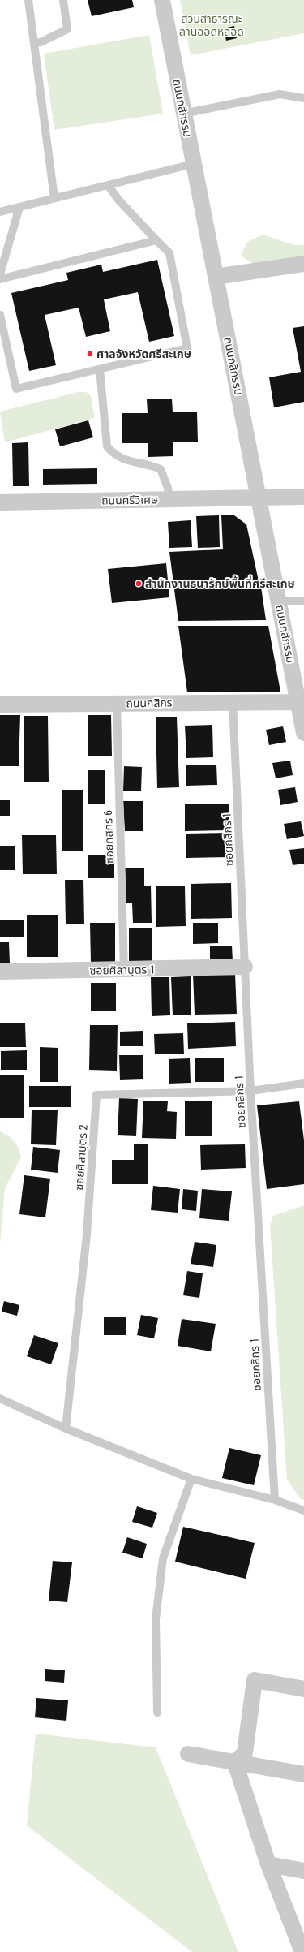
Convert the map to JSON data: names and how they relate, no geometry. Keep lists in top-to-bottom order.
{
  "streets": {
    "street": [
      "ถนนกสิกรรม",
      "ถนนศรีวิเศษ",
      "ถนนกสิกร",
      "ซอยศิลาบุตร 1"
    ],
    "lane": ["ซอยกสิกร 6", "ซอยกสิกร 1", "ซอยศิลาบุตร 2"]
  },
  "crossings": [
    ["ถนนกสิกรรม", "ถนนศรีวิเศษ"],
    ["ถนนกสิกรรม", "ถนนกสิกร"],
    ["ถนนกสิกร", "ซอยกสิกร 6"],
    ["ถนนกสิกร", "ซอยกสิกร 1"],
    ["ซอยกสิกร 6", "ซอยศิลาบุตร 1"],
    ["ซอยกสิกร 1", "ซอยศิลาบุตร 1"],
    ["ซอยกสิกร 1", "ซอยศิลาบุตร 2"]
  ],
  "parks": ["สวนสาธารณะ ลานออดหลอด"],
  "places": ["ศาลจังหวัดศรีสะเกษ", "สำนักงานธนารักษ์พื้นที่ศรีสะเกษ"]
}
